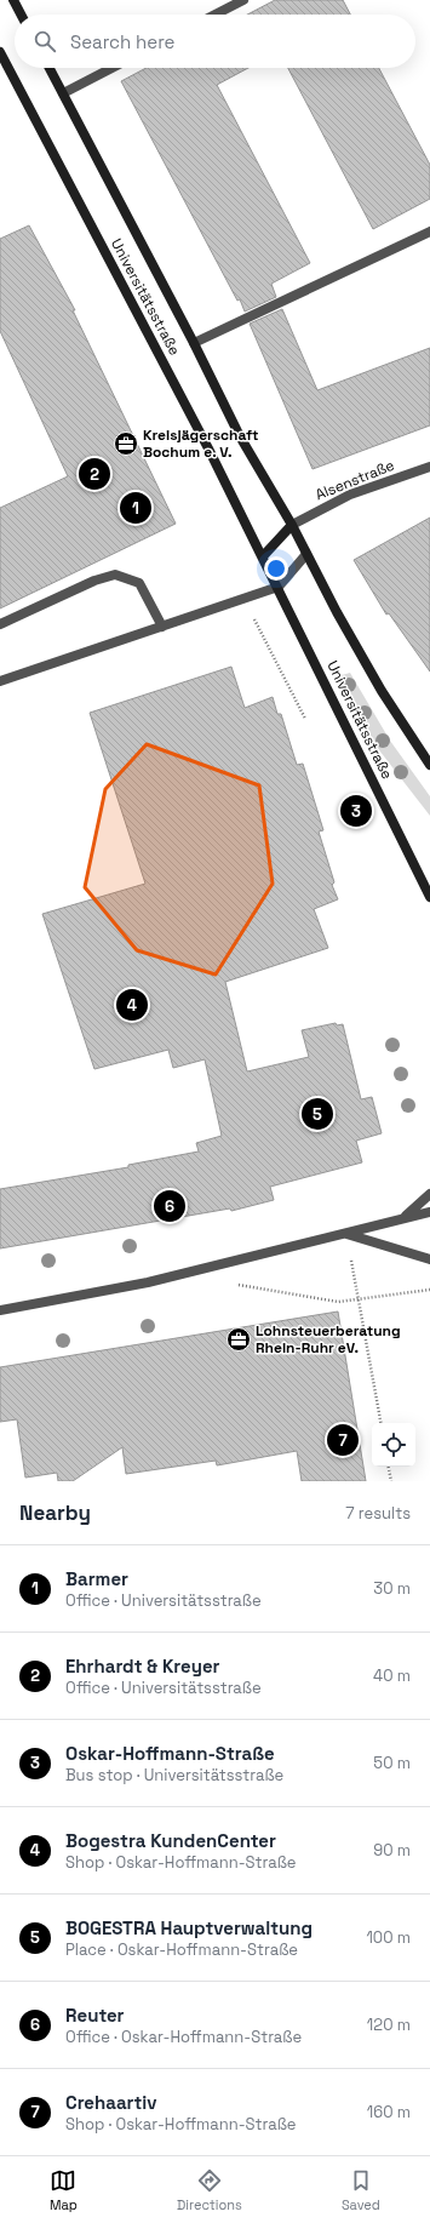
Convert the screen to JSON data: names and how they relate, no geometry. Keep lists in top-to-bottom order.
{
  "streets": {
    "main road": ["Universitätsstraße"],
    "street": ["Alsenstraße"]
  },
  "crossings": [
    ["Universitätsstraße", "Alsenstraße"]
  ],
  "places": {
    "office": ["Kreisjägerschaft Bochum e. V.", "Lohnsteuerberatung Rhein-Ruhr eV."]
  },
  "page": {
    "search": "Search here",
    "pins": [
      "2",
      "1",
      "3",
      "4",
      "5",
      "6",
      "7"
    ],
    "heading": ["Nearby", "7 results"],
    "list": [
      {
        "mark": "1",
        "name": "Barmer",
        "note": "Office · Universitätsstraße",
        "value": "30 m"
      },
      {
        "mark": "2",
        "name": "Ehrhardt & Kreyer",
        "note": "Office · Universitätsstraße",
        "value": "40 m"
      },
      {
        "mark": "3",
        "name": "Oskar-Hoffmann-Straße",
        "note": "Bus stop · Universitätsstraße",
        "value": "50 m"
      },
      {
        "mark": "4",
        "name": "Bogestra KundenCenter",
        "note": "Shop · Oskar-Hoffmann-Straße",
        "value": "90 m"
      },
      {
        "mark": "5",
        "name": "BOGESTRA Hauptverwaltung",
        "note": "Place · Oskar-Hoffmann-Straße",
        "value": "100 m"
      },
      {
        "mark": "6",
        "name": "Reuter",
        "note": "Office · Oskar-Hoffmann-Straße",
        "value": "120 m"
      },
      {
        "mark": "7",
        "name": "Crehaartiv",
        "note": "Shop · Oskar-Hoffmann-Straße",
        "value": "160 m"
      }
    ],
    "nav": ["Map", "Directions", "Saved"]
  }
}
